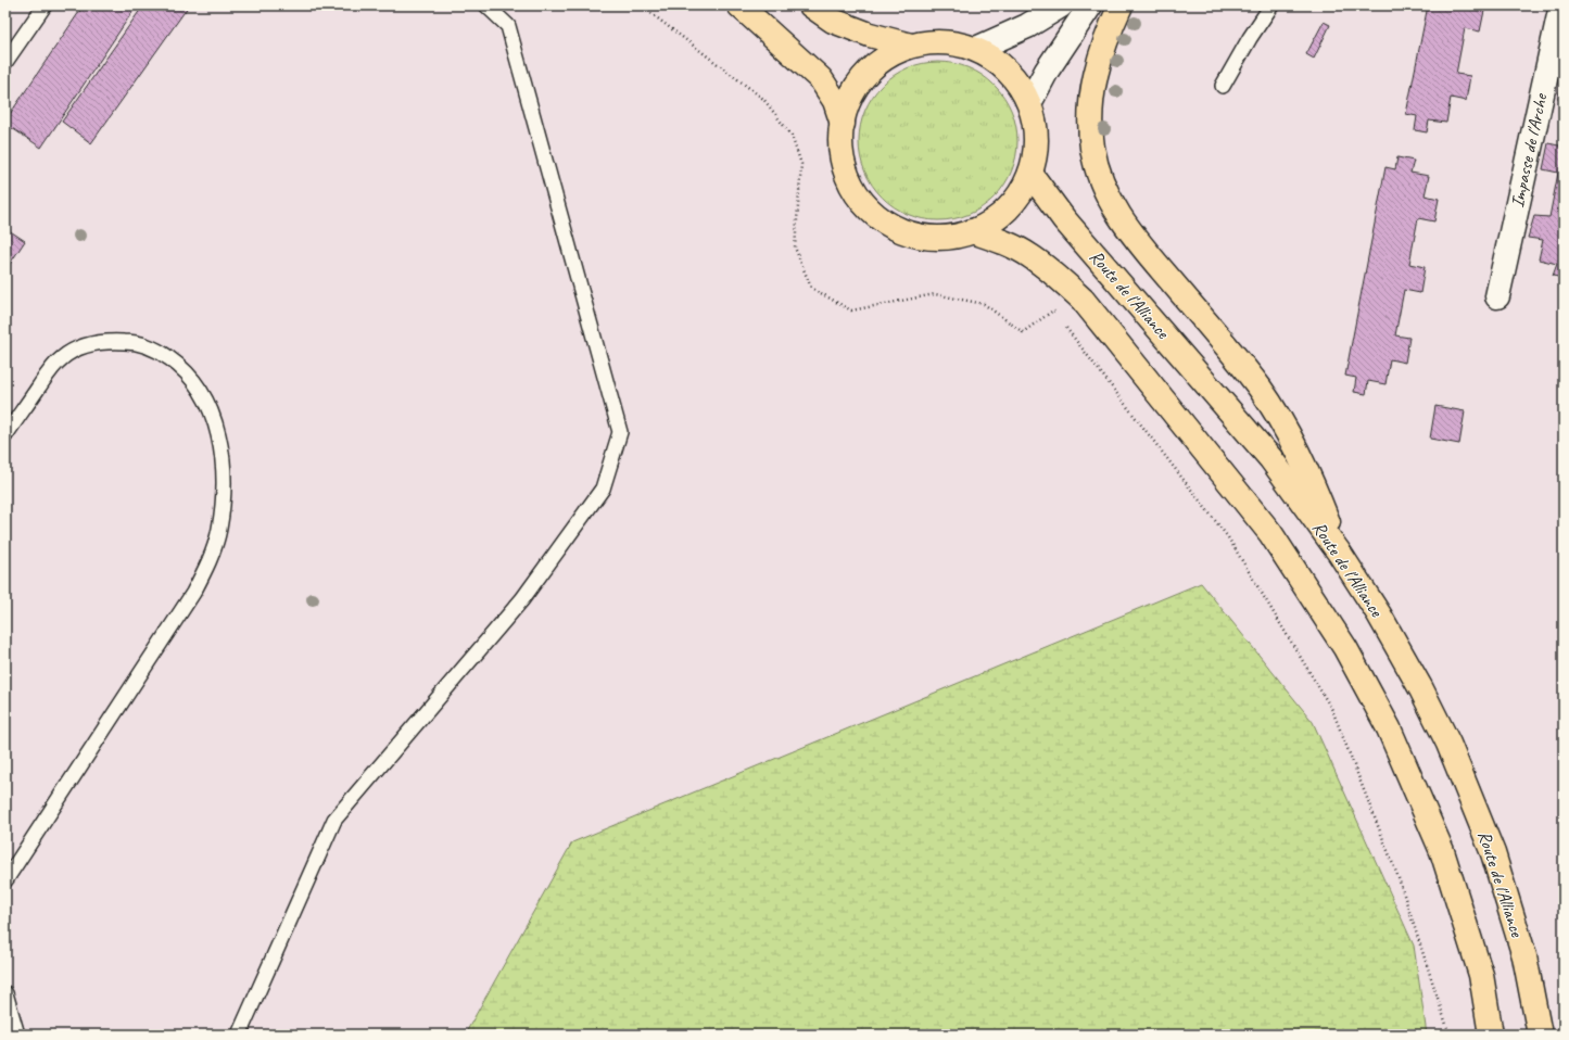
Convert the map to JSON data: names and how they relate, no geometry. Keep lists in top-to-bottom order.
{
  "streets": {
    "highway": ["Route de l'Alliance"],
    "street": ["Impasse de l'Arche"]
  }
}
